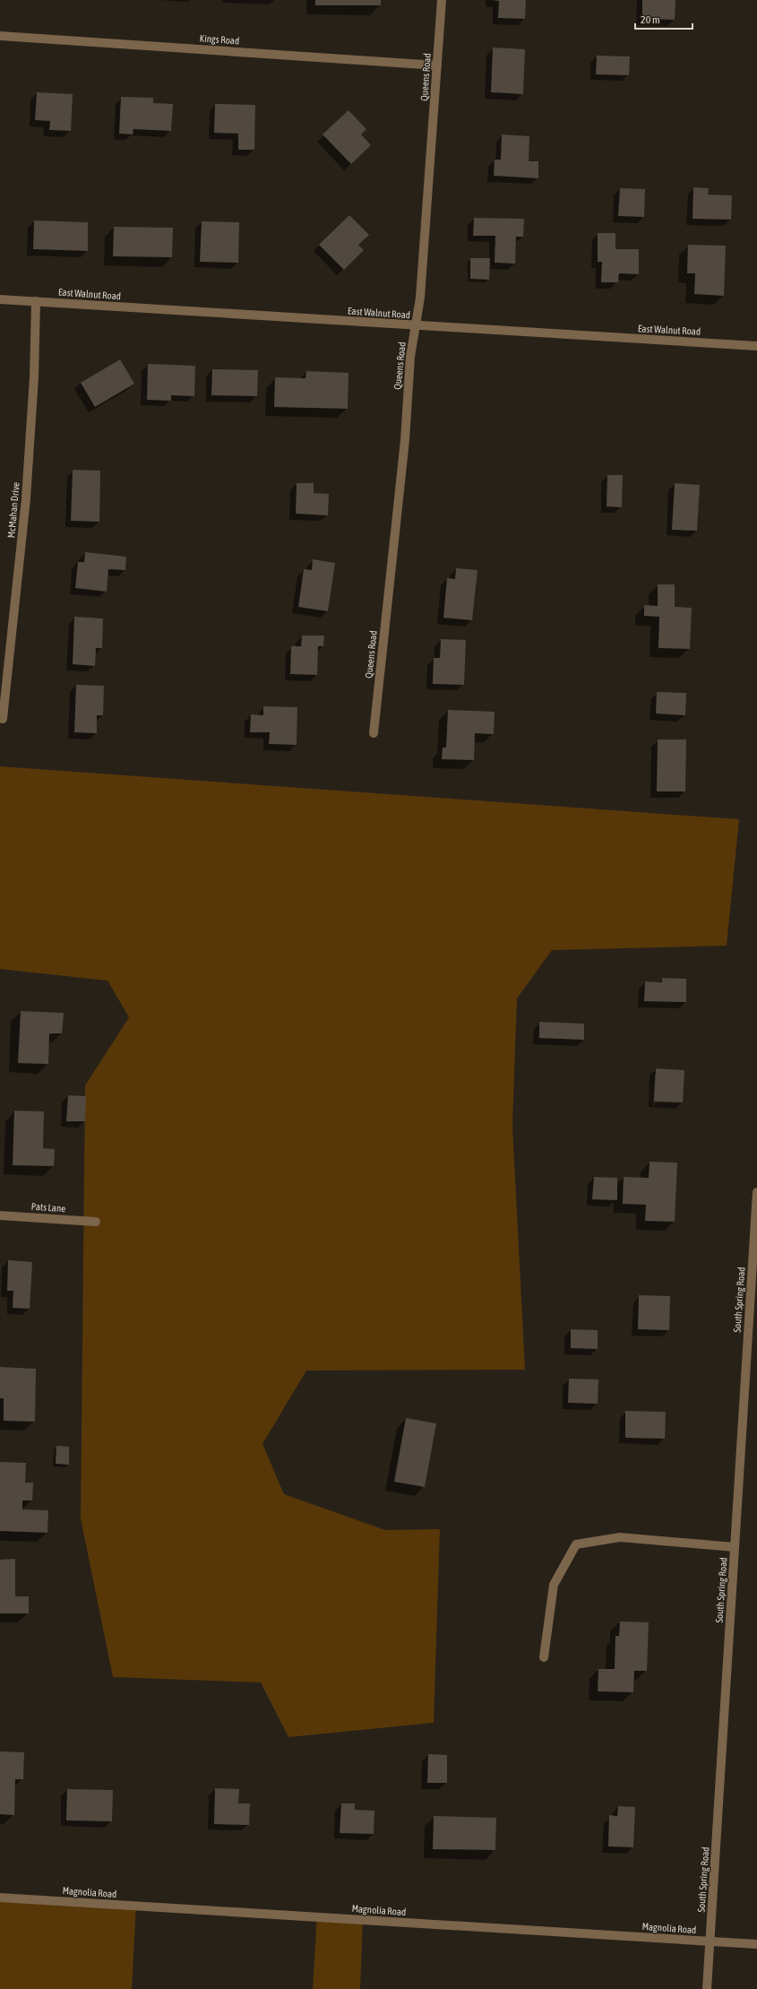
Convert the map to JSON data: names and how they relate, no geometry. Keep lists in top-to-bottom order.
{
  "streets": {
    "street": [
      "Kings Road",
      "Queens Road",
      "East Walnut Road",
      "McMahan Drive",
      "Pats Lane",
      "South Spring Road",
      "Magnolia Road"
    ]
  },
  "crossings": [
    ["Kings Road", "Queens Road"],
    ["Queens Road", "East Walnut Road"],
    ["East Walnut Road", "McMahan Drive"],
    ["South Spring Road", "Magnolia Road"]
  ],
  "scale_bar": "20 m"
}
